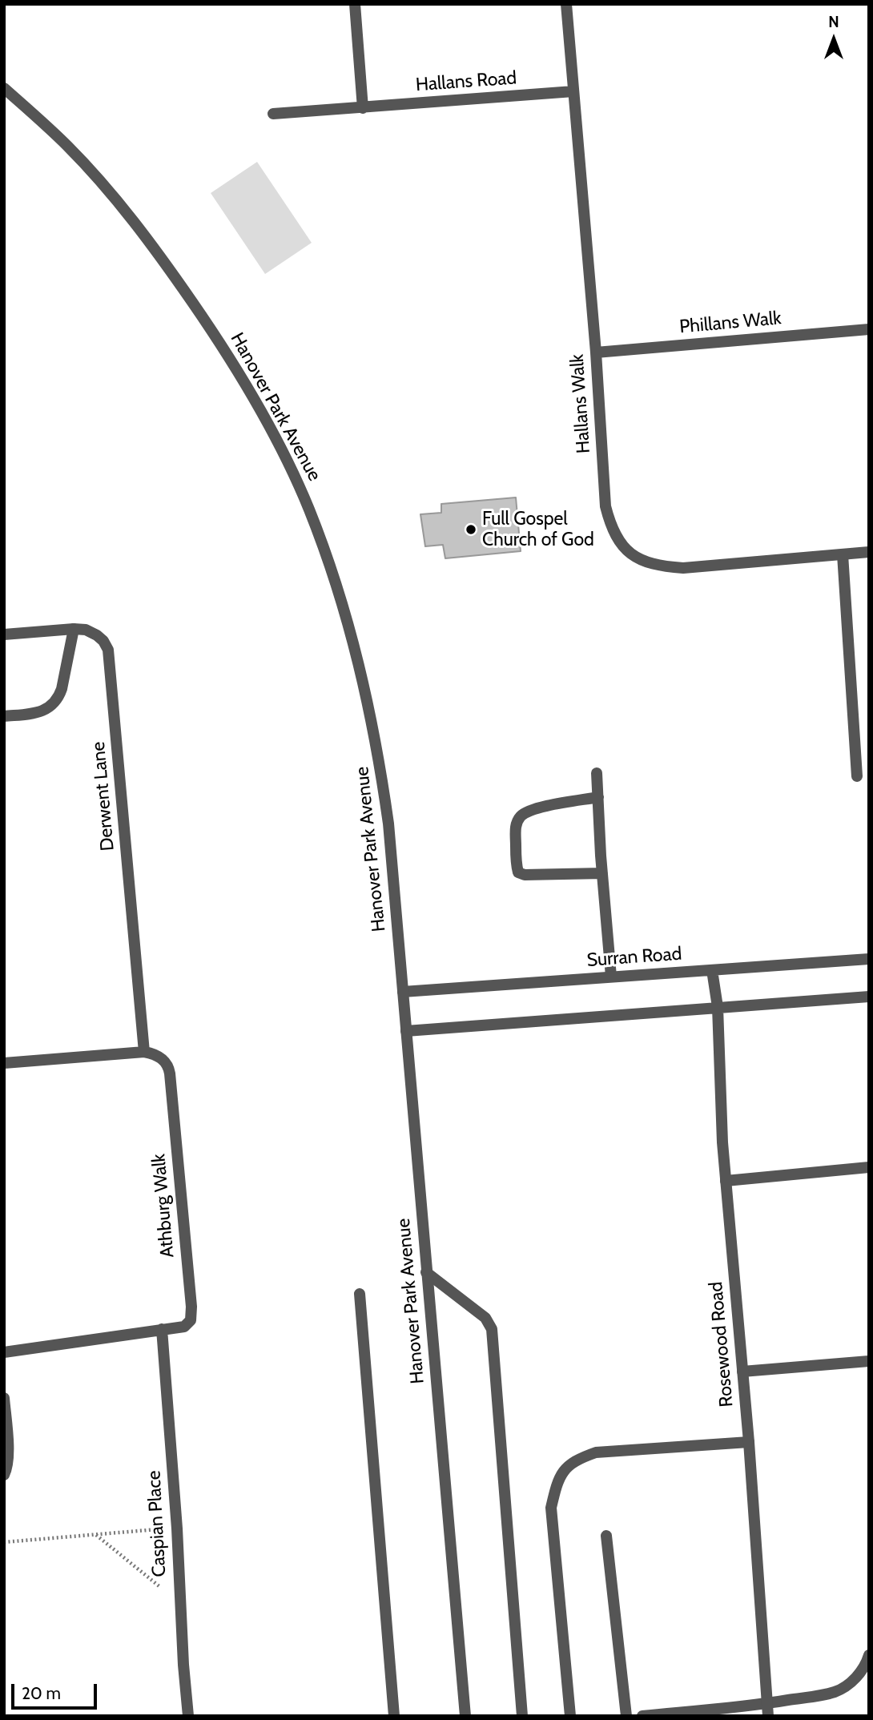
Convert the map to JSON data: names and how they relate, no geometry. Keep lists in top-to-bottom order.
{
  "streets": {
    "street": [
      "Hallans Road",
      "Phillans Walk",
      "Hallans Walk",
      "Hanover Park Avenue",
      "Derwent Lane",
      "Surran Road",
      "Athburg Walk",
      "Rosewood Road",
      "Caspian Place"
    ]
  },
  "crossings": [
    ["Hallans Road", "Hallans Walk"],
    ["Phillans Walk", "Hallans Walk"],
    ["Hanover Park Avenue", "Surran Road"],
    ["Derwent Lane", "Athburg Walk"],
    ["Surran Road", "Rosewood Road"],
    ["Athburg Walk", "Caspian Place"]
  ],
  "places": ["Full Gospel Church of God"],
  "scale_bar": "20 m",
  "north": "top"
}
